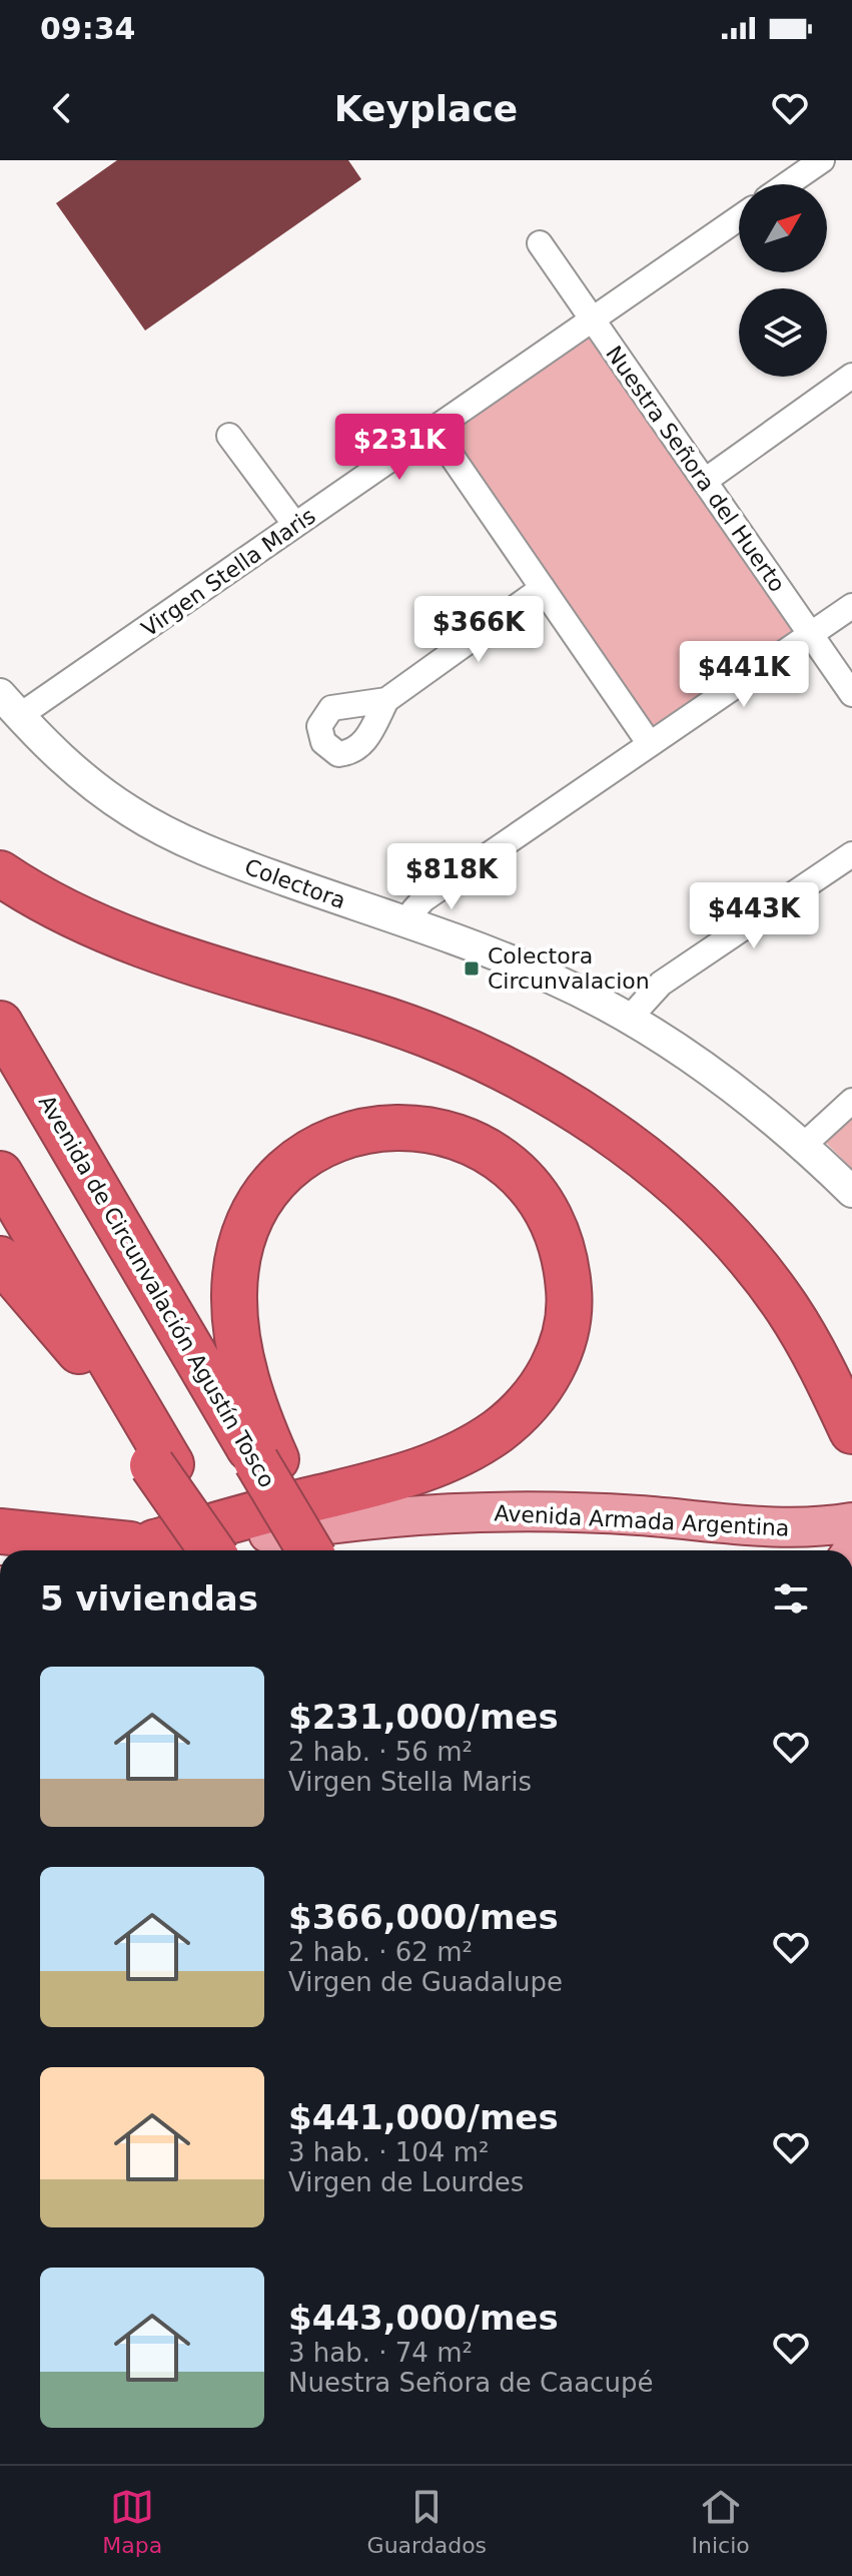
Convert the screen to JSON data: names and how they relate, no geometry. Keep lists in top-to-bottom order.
{
  "streets": {
    "highway": ["Avenida de Circunvalación Agustín Tosco"],
    "main road": ["Avenida Armada Argentina"],
    "street": ["Nuestra Señora del Huerto", "Virgen Stella Maris", "Colectora"]
  },
  "crossings": [
    ["Nuestra Señora del Huerto", "Virgen Stella Maris"],
    ["Virgen Stella Maris", "Colectora"]
  ],
  "places": {
    "transit": ["Colectora Circunvalacion"]
  },
  "north": "top right",
  "page": {
    "status": "09:34",
    "header": "Keyplace",
    "price": [
      "$231K",
      "$366K",
      "$441K",
      "$818K",
      "$443K"
    ],
    "heading": "5 viviendas",
    "list": [
      {
        "name": "$231,000/mes",
        "note": "2 hab. · 56 m² · Virgen Stella Maris"
      },
      {
        "name": "$366,000/mes",
        "note": "2 hab. · 62 m² · Virgen de Guadalupe"
      },
      {
        "name": "$441,000/mes",
        "note": "3 hab. · 104 m² · Virgen de Lourdes"
      },
      {
        "name": "$443,000/mes",
        "note": "3 hab. · 74 m² · Nuestra Señora de Caacupé"
      }
    ],
    "tabs": ["Mapa", "Guardados", "Inicio"]
  }
}
